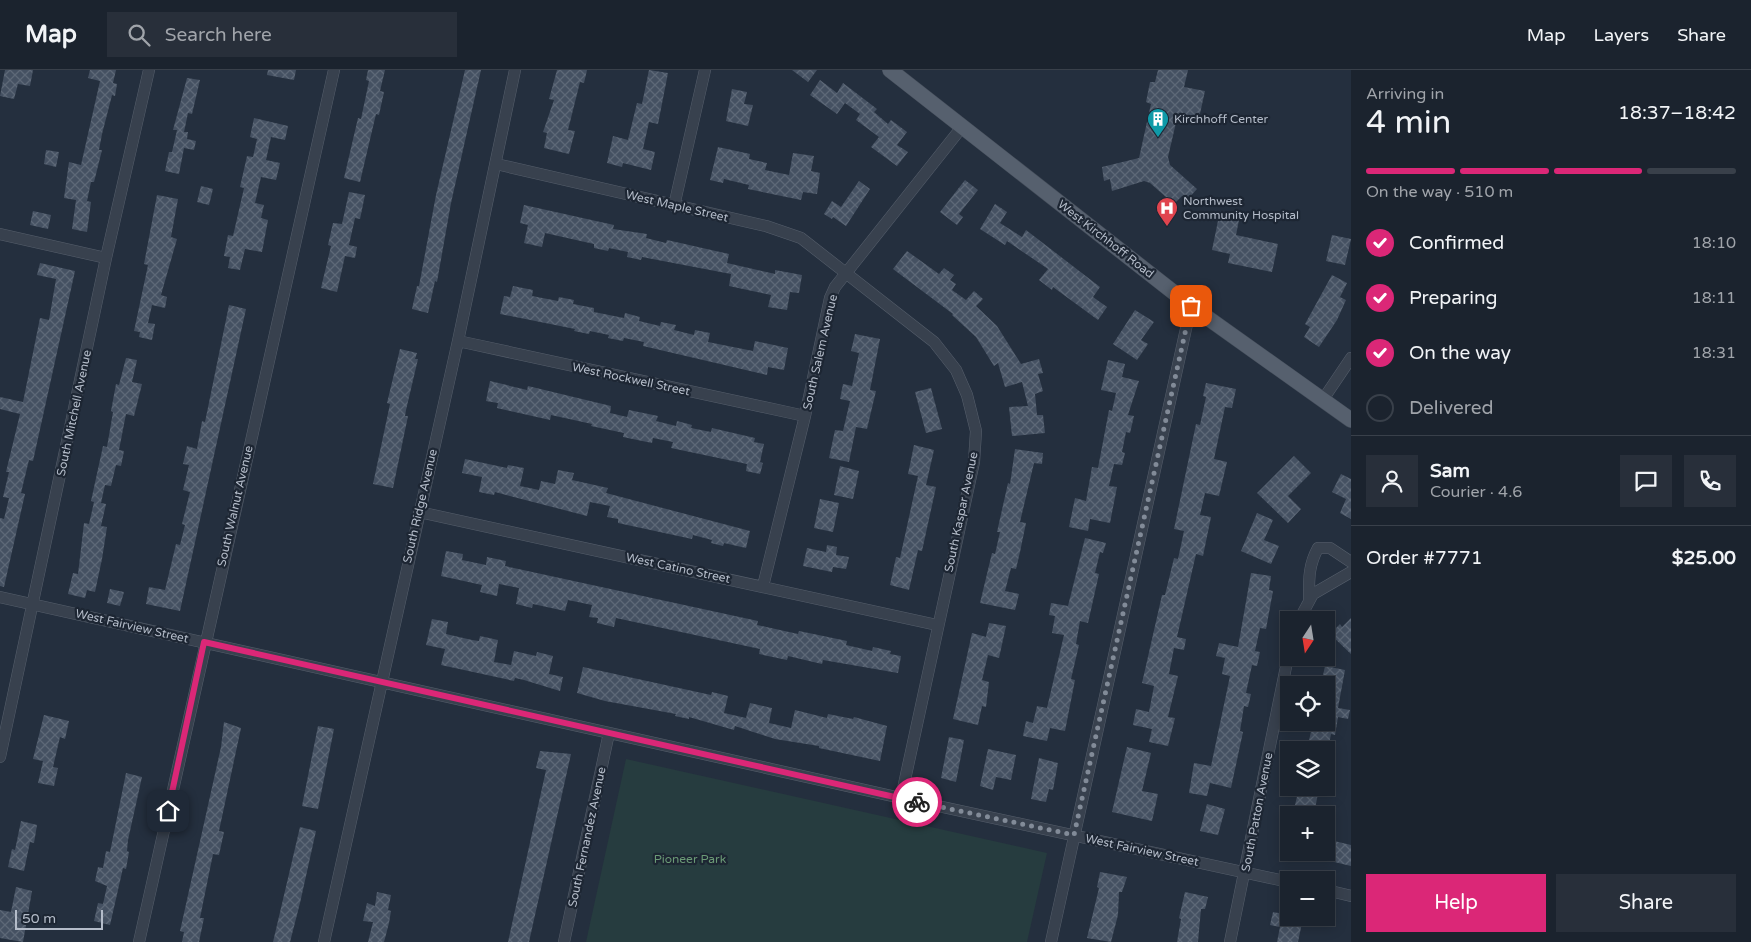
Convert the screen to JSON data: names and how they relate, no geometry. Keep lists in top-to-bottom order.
{
  "streets": {
    "main road": ["West Kirchhoff Road"],
    "street": [
      "West Maple Street",
      "South Salem Avenue",
      "West Rockwell Street",
      "South Mitchell Avenue",
      "South Walnut Avenue",
      "South Ridge Avenue",
      "South Kaspar Avenue",
      "West Catino Street",
      "West Fairview Street",
      "South Patton Avenue",
      "South Fernandez Avenue"
    ]
  },
  "crossings": [
    ["West Maple Street", "South Salem Avenue"],
    ["West Maple Street", "South Ridge Avenue"],
    ["West Maple Street", "South Kaspar Avenue"],
    ["West Kirchhoff Road", "South Salem Avenue"],
    ["South Salem Avenue", "West Rockwell Street"],
    ["South Salem Avenue", "South Kaspar Avenue"],
    ["South Salem Avenue", "West Catino Street"],
    ["West Rockwell Street", "South Ridge Avenue"],
    ["South Mitchell Avenue", "West Fairview Street"],
    ["South Walnut Avenue", "West Fairview Street"],
    ["South Ridge Avenue", "West Catino Street"],
    ["South Ridge Avenue", "West Fairview Street"],
    ["South Kaspar Avenue", "West Catino Street"],
    ["South Kaspar Avenue", "West Fairview Street"],
    ["West Fairview Street", "South Patton Avenue"],
    ["West Fairview Street", "South Fernandez Avenue"]
  ],
  "parks": ["Pioneer Park"],
  "places": {
    "building": ["Kirchhoff Center"],
    "hospital": ["Northwest Community Hospital"]
  },
  "scale_bar": "50 m",
  "north": "bottom",
  "page": {
    "header": "Map",
    "search": "Search here",
    "nav": ["Map", "Layers", "Share"],
    "heading": ["4 min", "Arriving in", "18:37–18:42"],
    "panel": [
      "Sam",
      "Courier · 4.6",
      "Order #7771",
      "$25.00"
    ],
    "bar": "On the way · 510 m",
    "list": [
      ["Confirmed", "18:10"],
      ["Preparing", "18:11"],
      ["On the way", "18:31"],
      "Delivered"
    ],
    "map_buttons": ["+", "−"],
    "buttons": ["Help", "Share"],
    "scale": "50 m"
  }
}
